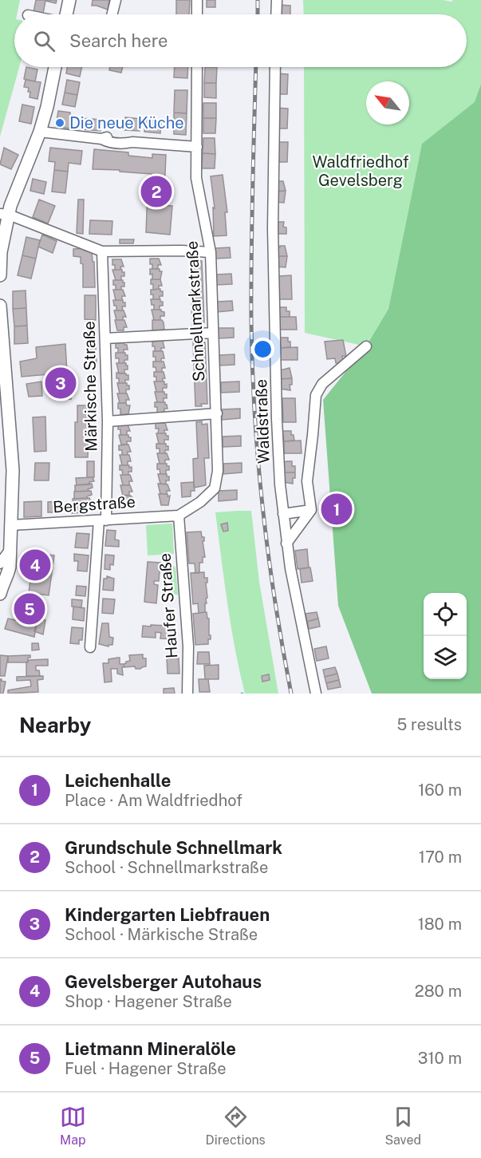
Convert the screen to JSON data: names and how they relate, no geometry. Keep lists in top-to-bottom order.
{
  "streets": {
    "street": [
      "Schnellmarkstraße",
      "Märkische Straße",
      "Waldstraße",
      "Bergstraße",
      "Haufer Straße"
    ]
  },
  "crossings": [
    ["Schnellmarkstraße", "Bergstraße"],
    ["Schnellmarkstraße", "Haufer Straße"],
    ["Märkische Straße", "Bergstraße"],
    ["Bergstraße", "Haufer Straße"]
  ],
  "parks": ["Waldfriedhof Gevelsberg"],
  "places": ["Die neue Küche"],
  "north": "top left",
  "page": {
    "search": "Search here",
    "pins": [
      "2",
      "3",
      "1",
      "4",
      "5"
    ],
    "heading": ["Nearby", "5 results"],
    "list": [
      {
        "mark": "1",
        "name": "Leichenhalle",
        "note": "Place · Am Waldfriedhof",
        "value": "160 m"
      },
      {
        "mark": "2",
        "name": "Grundschule Schnellmark",
        "note": "School · Schnellmarkstraße",
        "value": "170 m"
      },
      {
        "mark": "3",
        "name": "Kindergarten Liebfrauen",
        "note": "School · Märkische Straße",
        "value": "180 m"
      },
      {
        "mark": "4",
        "name": "Gevelsberger Autohaus",
        "note": "Shop · Hagener Straße",
        "value": "280 m"
      },
      {
        "mark": "5",
        "name": "Lietmann Mineralöle",
        "note": "Fuel · Hagener Straße",
        "value": "310 m"
      }
    ],
    "nav": ["Map", "Directions", "Saved"]
  }
}
